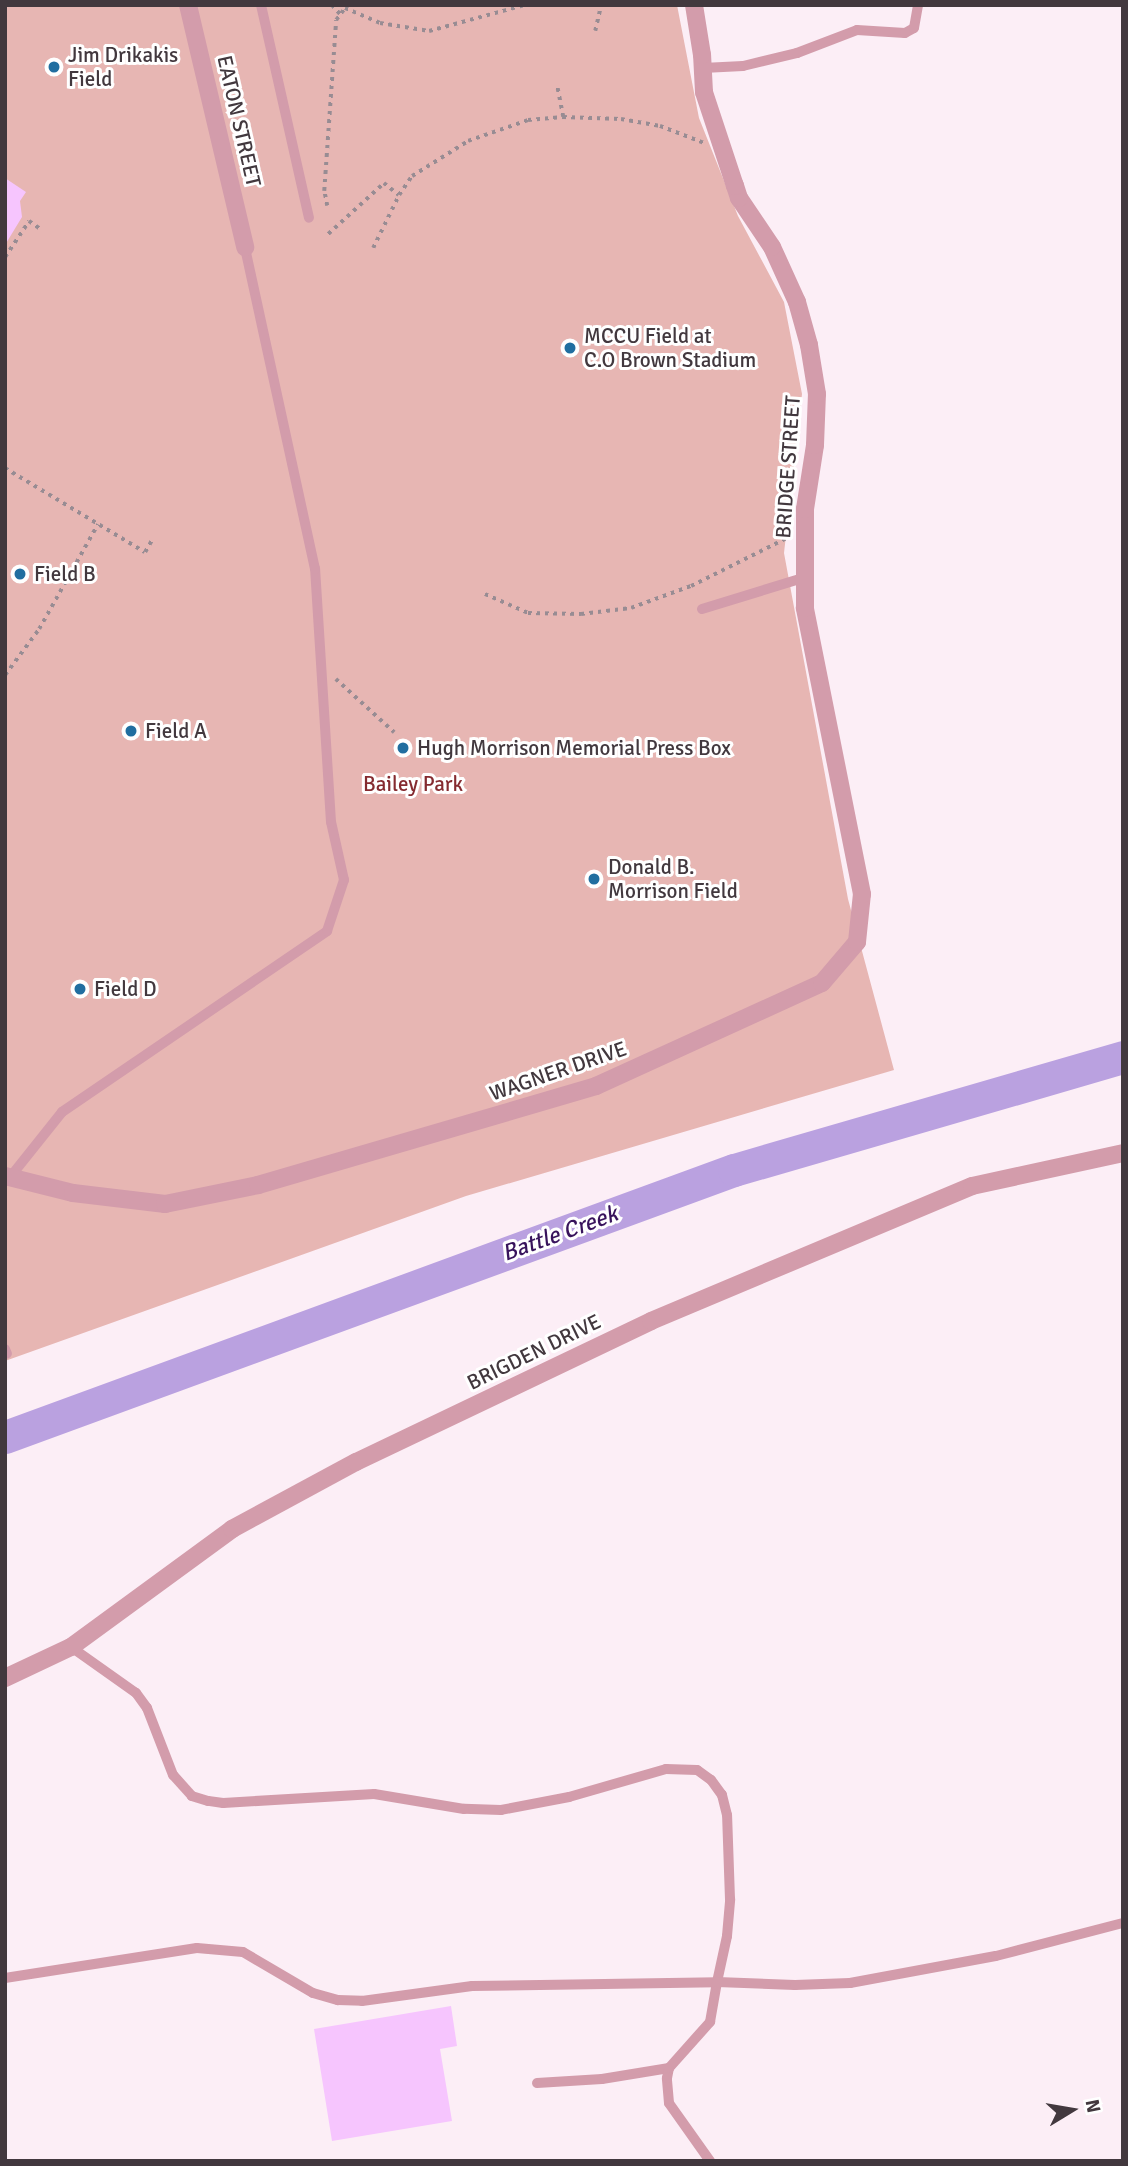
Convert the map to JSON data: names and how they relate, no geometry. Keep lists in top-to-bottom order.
{
  "streets": {
    "street": [
      "EATON STREET",
      "BRIDGE STREET",
      "WAGNER DRIVE",
      "BRIGDEN DRIVE"
    ]
  },
  "crossings": [
    ["BRIDGE STREET", "WAGNER DRIVE"]
  ],
  "water": ["Battle Creek"],
  "parks": ["Bailey Park"],
  "places": [
    "Jim Drikakis Field",
    "MCCU Field at C.O Brown Stadium",
    "Field B",
    "Field A",
    "Hugh Morrison Memorial Press Box",
    "Donald B. Morrison Field",
    "Field D"
  ],
  "north": "right"
}
